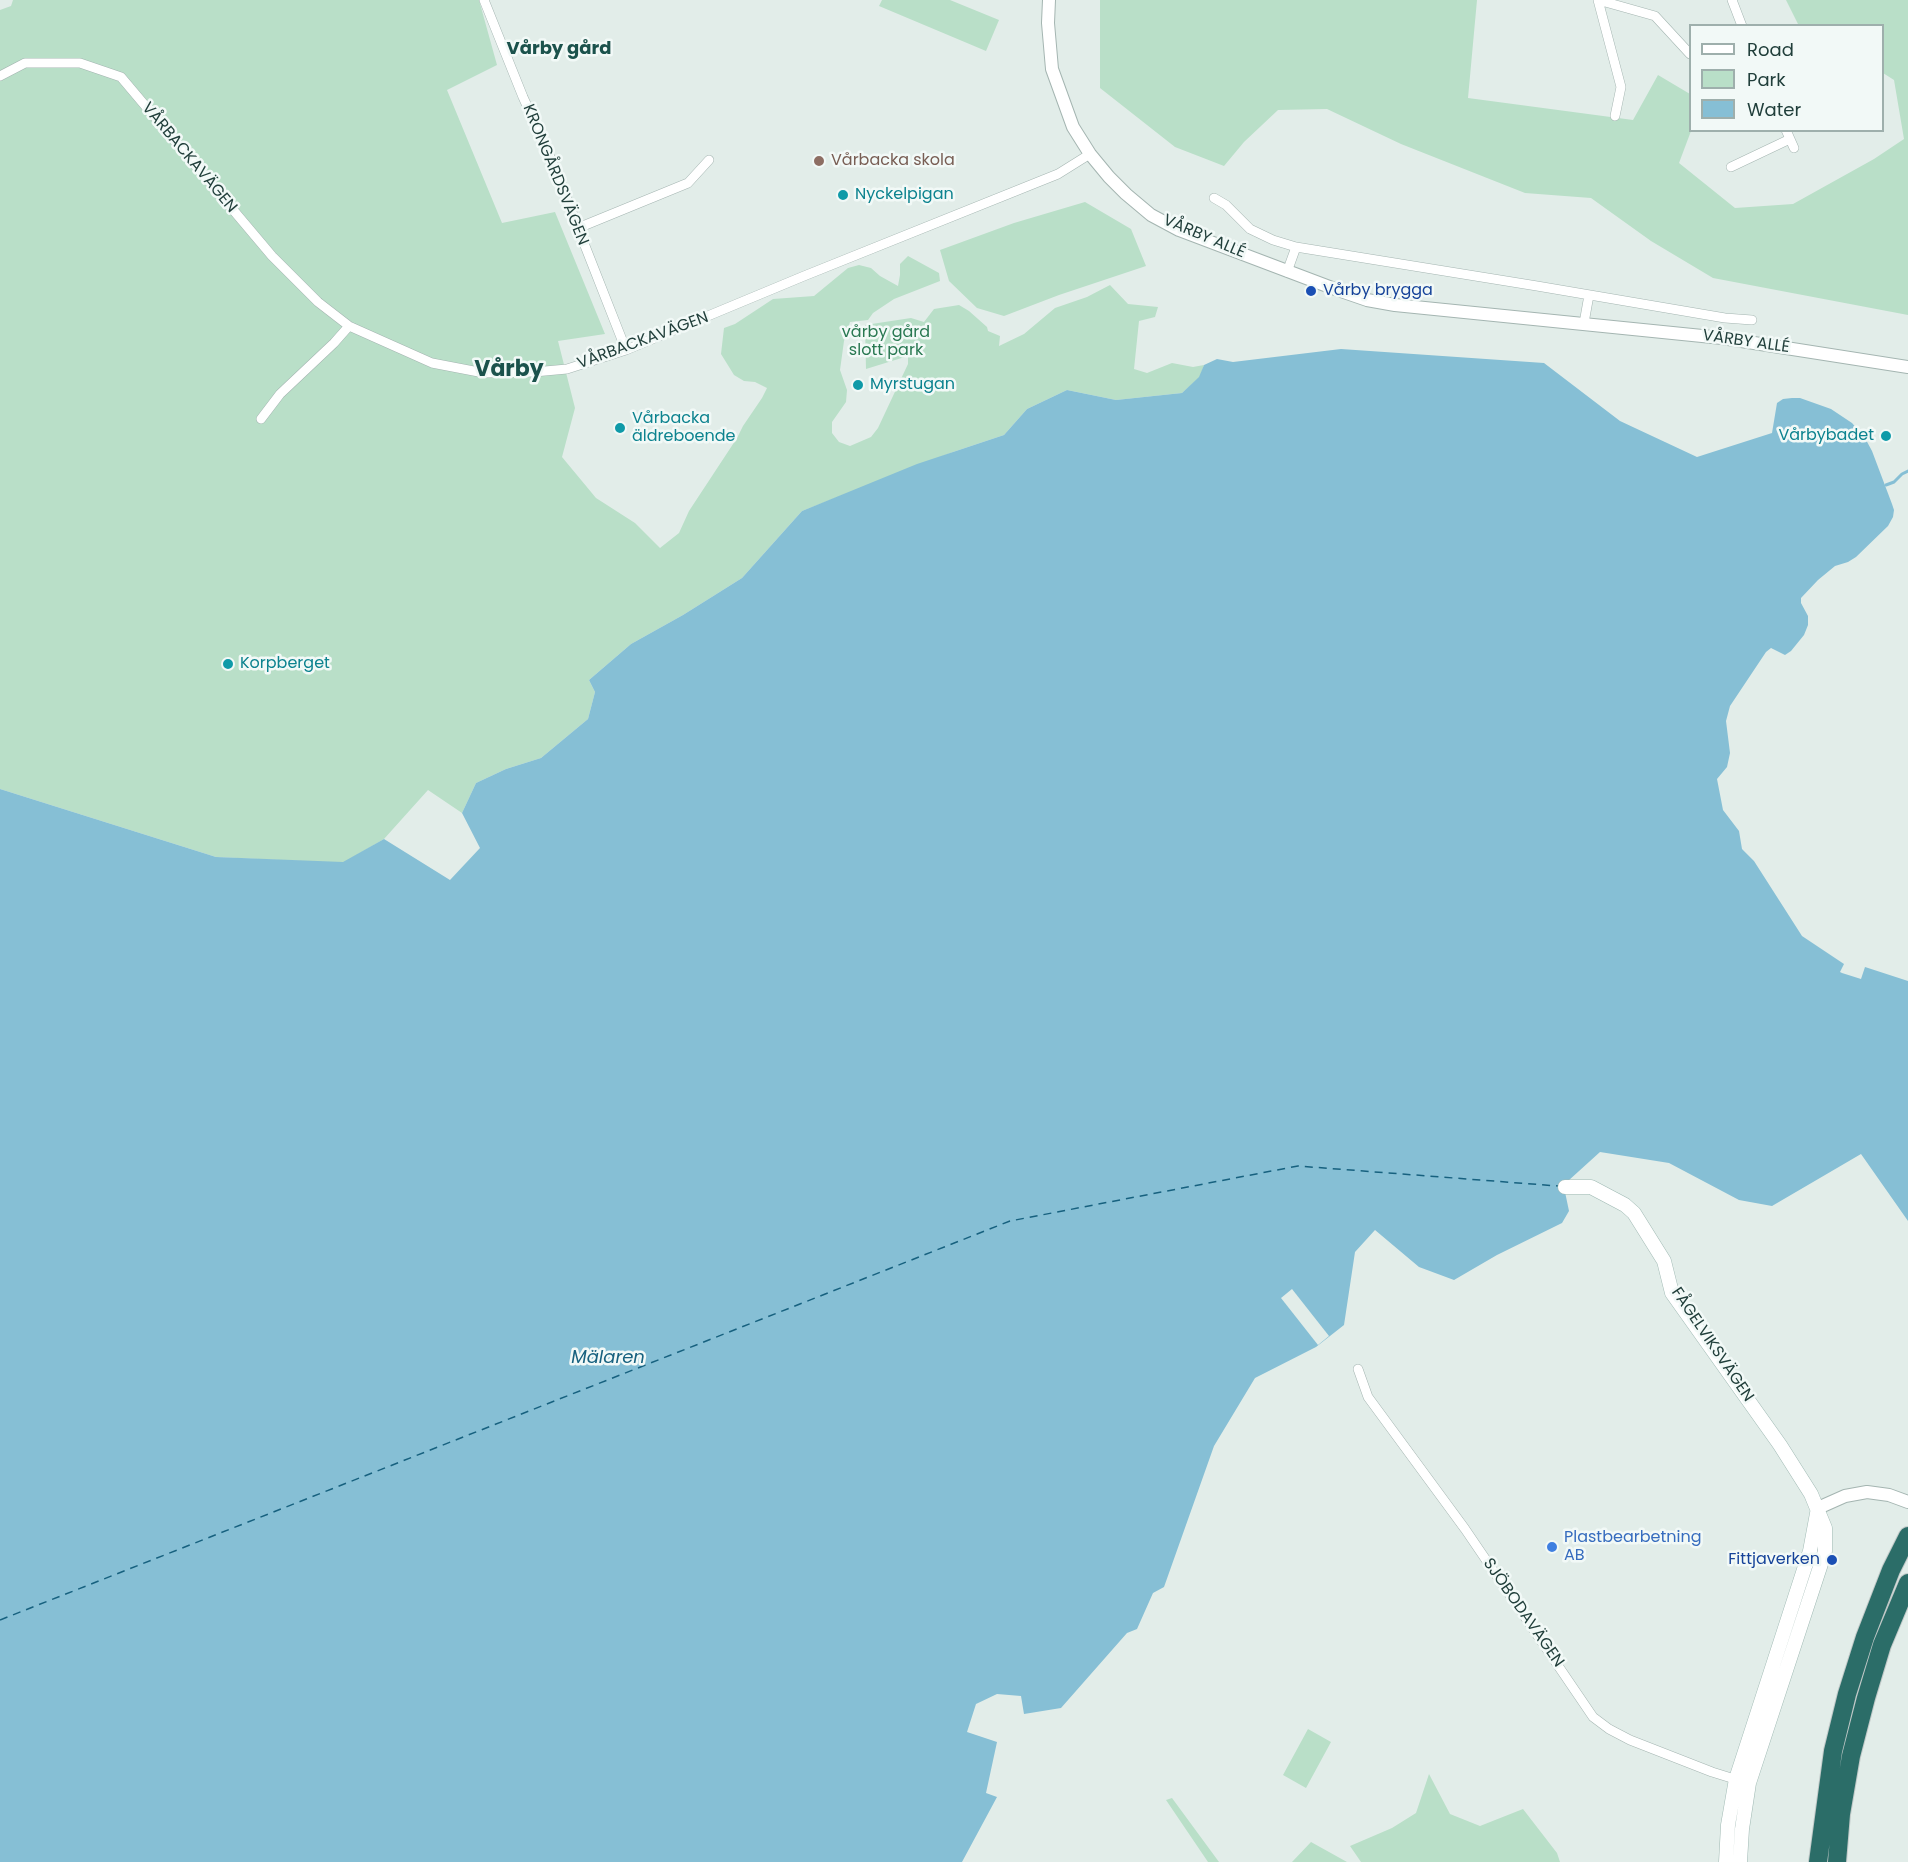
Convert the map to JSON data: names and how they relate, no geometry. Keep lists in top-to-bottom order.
{
  "streets": {
    "main road": ["FÅGELVIKSVÄGEN"],
    "street": [
      "VÅRBACKAVÄGEN",
      "KRONGÅRDSVÄGEN",
      "VÅRBY ALLÉ",
      "SJÖBODAVÄGEN"
    ]
  },
  "crossings": [
    ["VÅRBACKAVÄGEN", "KRONGÅRDSVÄGEN"],
    ["VÅRBACKAVÄGEN", "VÅRBY ALLÉ"],
    ["FÅGELVIKSVÄGEN", "SJÖBODAVÄGEN"]
  ],
  "districts": ["Vårby gård", "Vårby"],
  "water": ["Mälaren"],
  "parks": ["vårby gård slott park"],
  "places": [
    "Vårbacka skola",
    "Nyckelpigan",
    "Vårby brygga",
    "Myrstugan",
    "Vårbacka äldreboende",
    "Vårbybadet",
    "Korpberget",
    "Plastbearbetning AB",
    "Fittjaverken"
  ],
  "legend": ["Road", "Park", "Water"]
}
